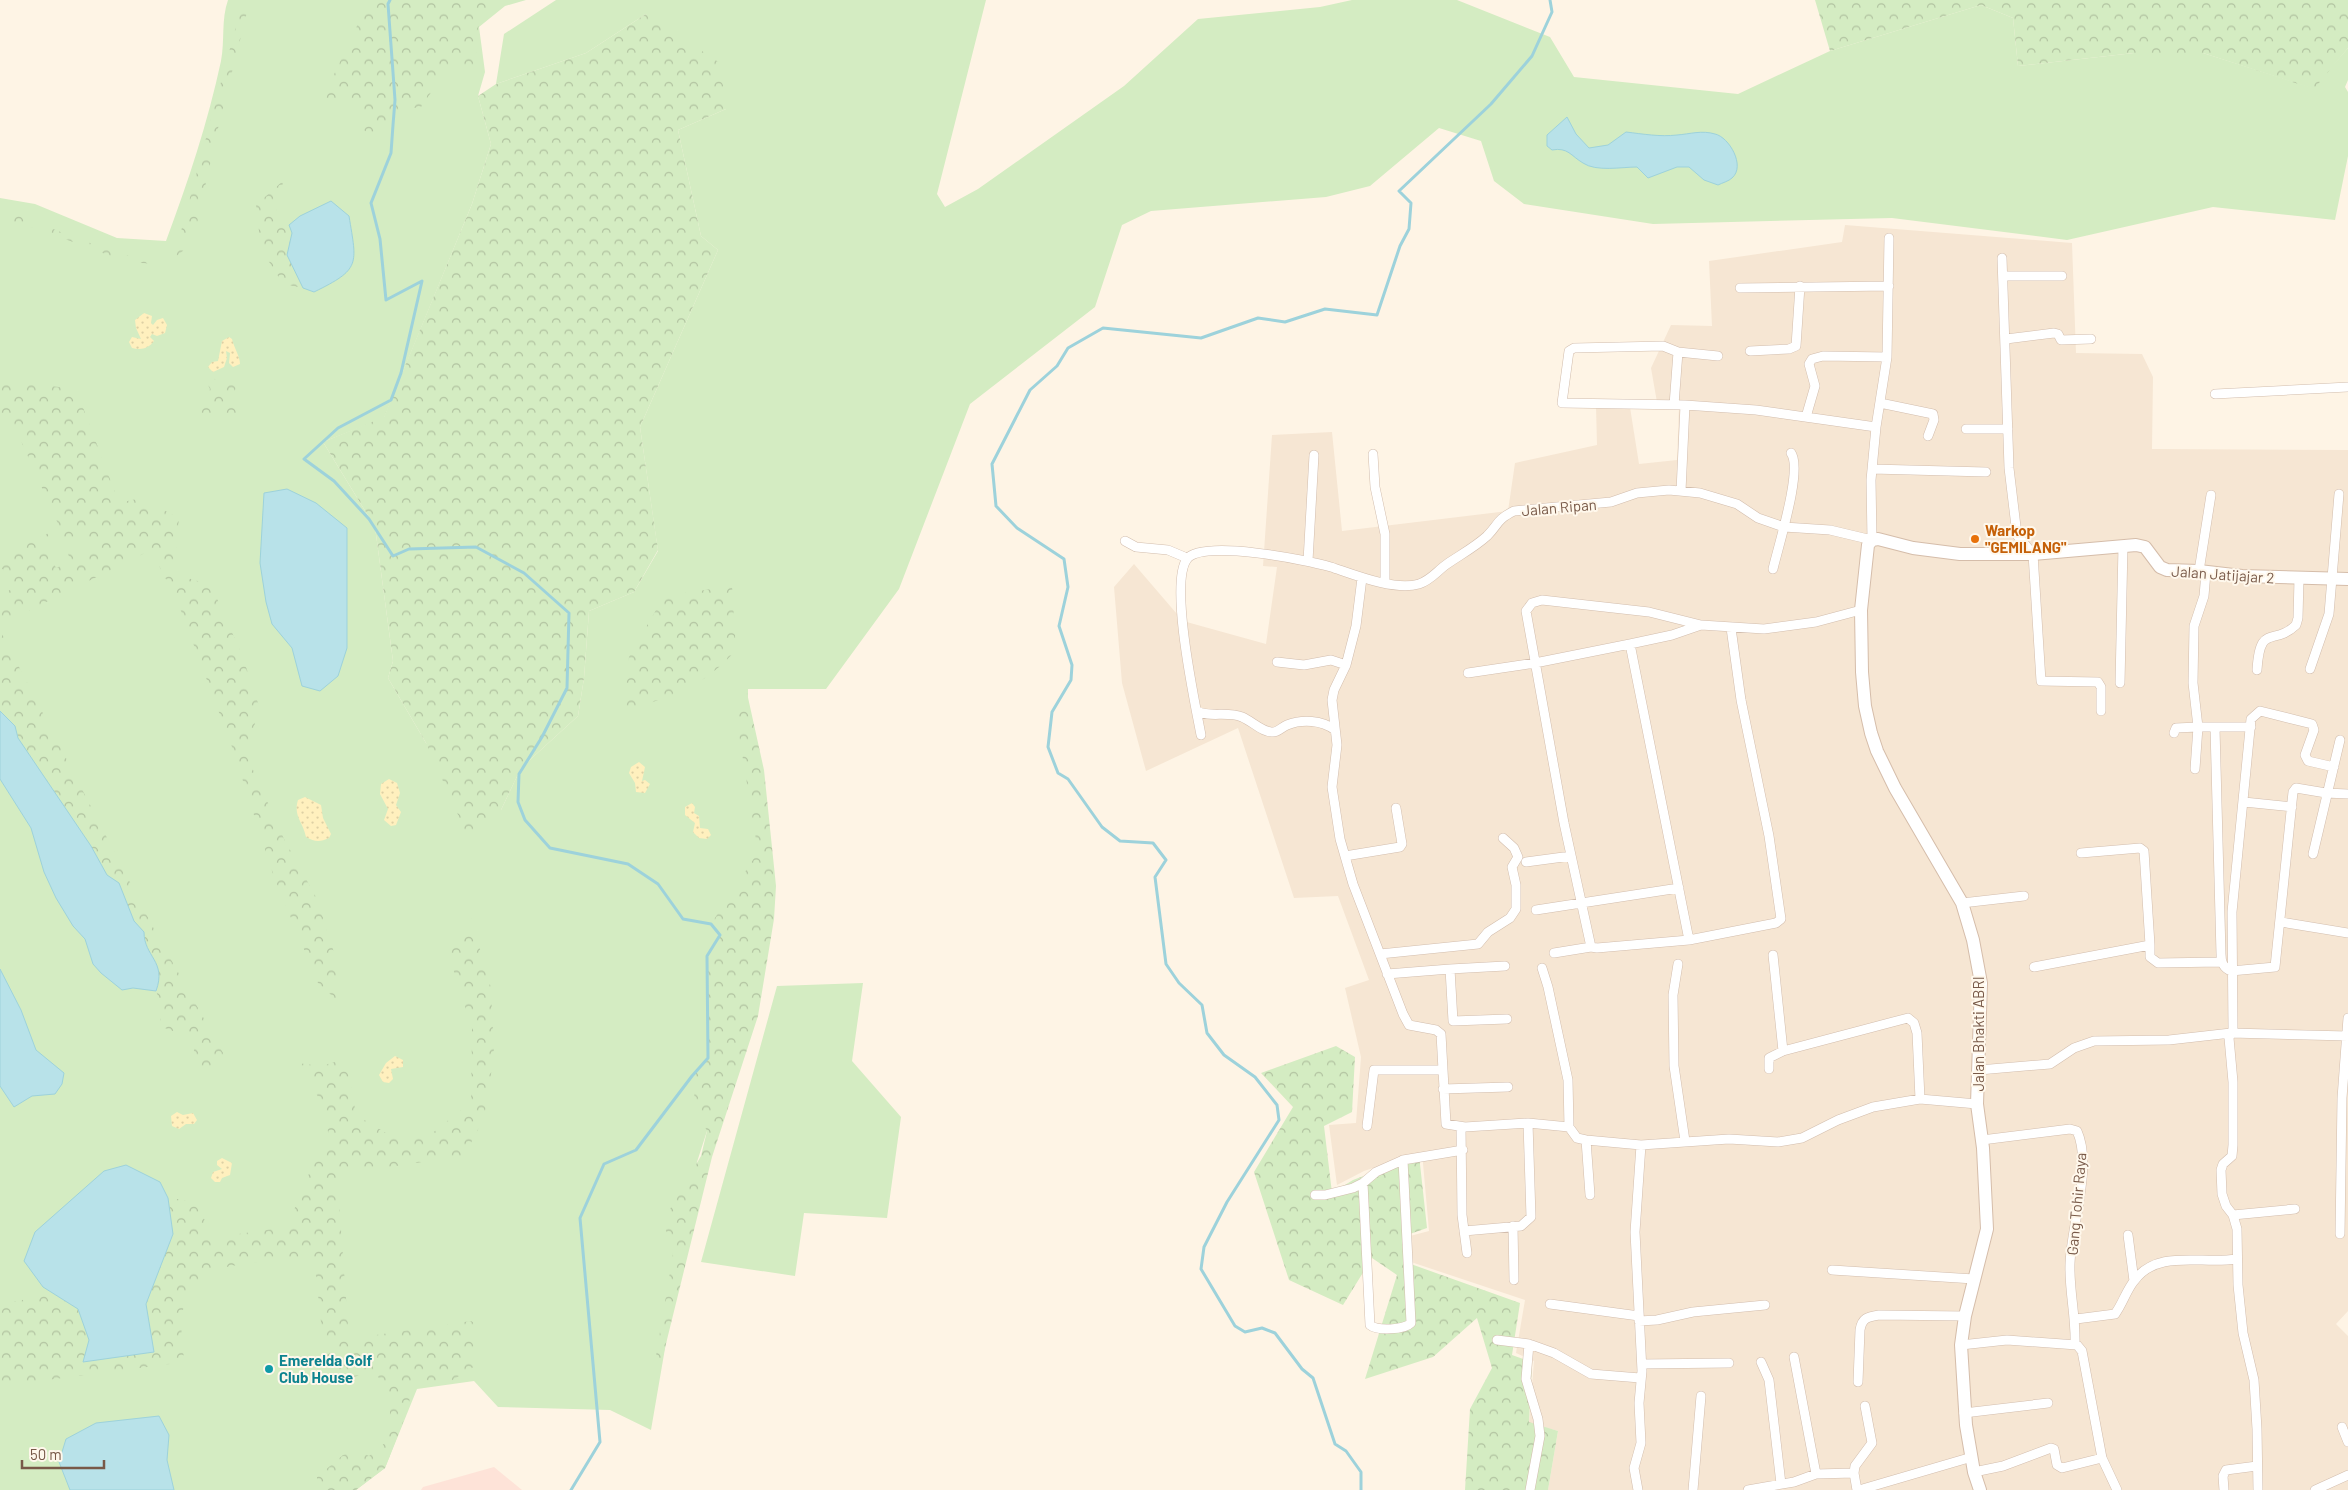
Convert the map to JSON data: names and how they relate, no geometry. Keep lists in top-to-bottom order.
{
  "streets": {
    "street": [
      "Jalan Ripan",
      "Jalan Jatijajar 2",
      "Jalan Bhakti ABRI",
      "Gang Tohir Raya"
    ]
  },
  "crossings": [
    ["Jalan Ripan", "Jalan Jatijajar 2"],
    ["Jalan Ripan", "Jalan Bhakti ABRI"],
    ["Jalan Jatijajar 2", "Jalan Bhakti ABRI"],
    ["Jalan Bhakti ABRI", "Gang Tohir Raya"]
  ],
  "places": ["Warkop \"GEMILANG\"", "Emerelda Golf Club House"],
  "scale_bar": "50 m"
}
